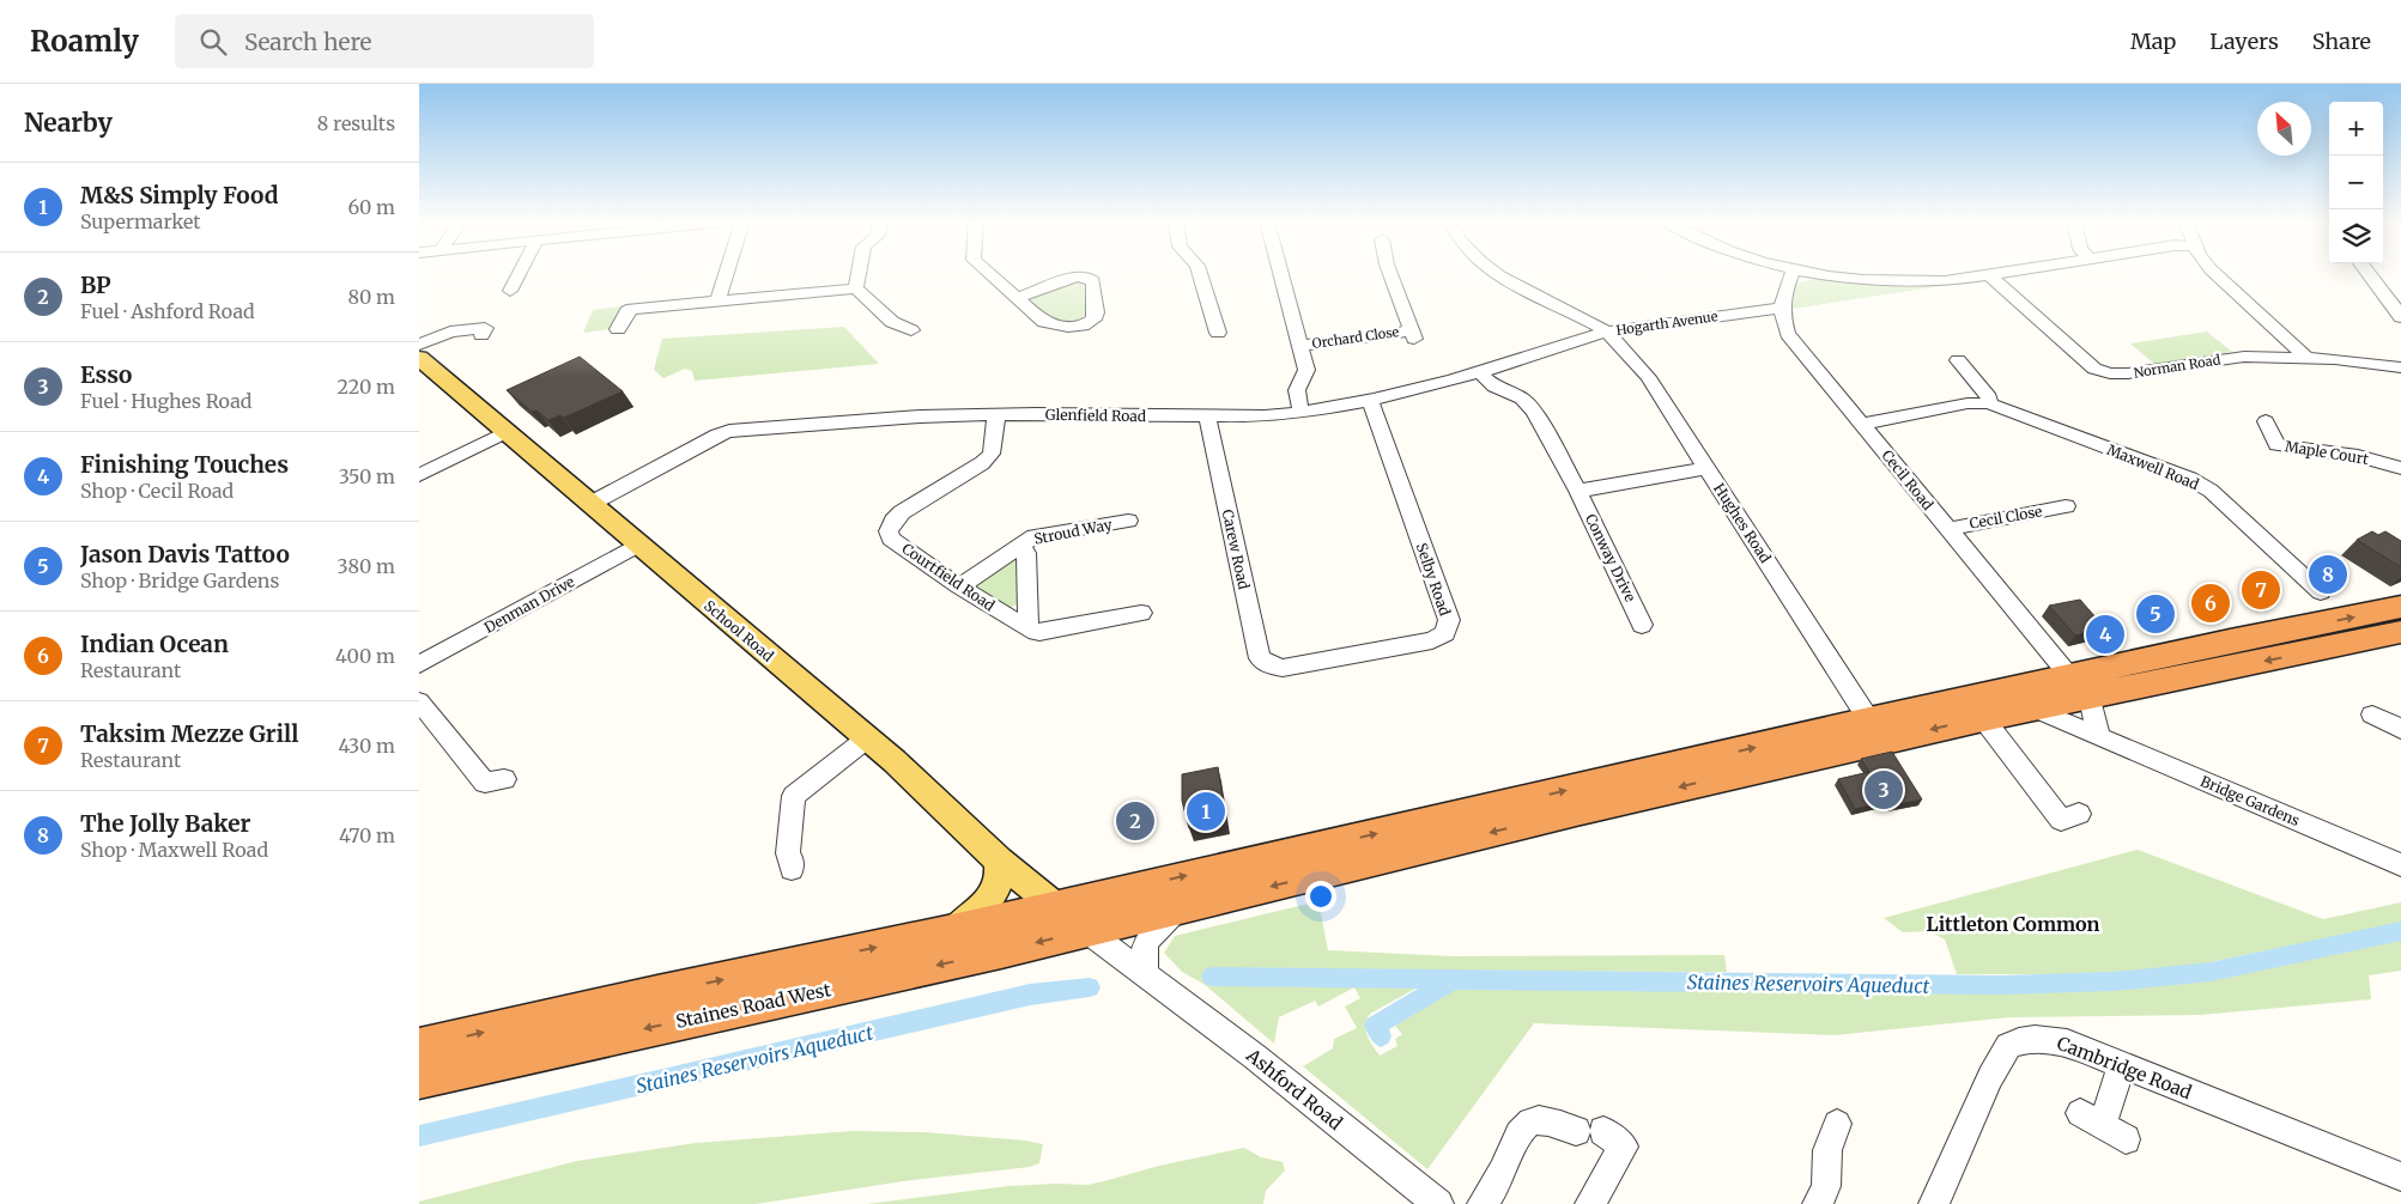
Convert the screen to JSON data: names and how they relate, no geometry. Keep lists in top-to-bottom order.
{
  "streets": {
    "highway": ["Staines Road West"],
    "main road": ["School Road"],
    "street": [
      "Hogarth Avenue",
      "Orchard Close",
      "Norman Road",
      "Glenfield Road",
      "Maple Court",
      "Maxwell Road",
      "Cecil Road",
      "Cecil Close",
      "Hughes Road",
      "Stroud Way",
      "Carew Road",
      "Conway Drive",
      "Courtfield Road",
      "Selby Road",
      "Denman Drive",
      "Bridge Gardens",
      "Cambridge Road",
      "Ashford Road"
    ]
  },
  "crossings": [
    ["Hogarth Avenue", "Glenfield Road"],
    ["Hogarth Avenue", "Cecil Road"],
    ["Hogarth Avenue", "Hughes Road"],
    ["Glenfield Road", "Hughes Road"],
    ["Glenfield Road", "Carew Road"],
    ["Glenfield Road", "Conway Drive"],
    ["Glenfield Road", "Courtfield Road"],
    ["Glenfield Road", "Selby Road"],
    ["Glenfield Road", "School Road"],
    ["Maxwell Road", "Cecil Road"],
    ["Cecil Road", "Cecil Close"],
    ["Cecil Road", "Staines Road West"],
    ["Hughes Road", "Staines Road West"],
    ["Stroud Way", "Courtfield Road"],
    ["Carew Road", "Selby Road"],
    ["Denman Drive", "School Road"],
    ["School Road", "Staines Road West"],
    ["School Road", "Ashford Road"],
    ["Bridge Gardens", "Staines Road West"],
    ["Staines Road West", "Ashford Road"]
  ],
  "districts": ["Littleton Common"],
  "water": ["Staines Reservoirs Aqueduct"],
  "north": "top left",
  "page": {
    "header": "Roamly",
    "search": "Search here",
    "nav": ["Map", "Layers", "Share"],
    "heading": ["Nearby", "8 results"],
    "map_buttons": ["+", "−"],
    "list": [
      {
        "mark": "1",
        "name": "M&S Simply Food",
        "note": "Supermarket",
        "value": "60 m"
      },
      {
        "mark": "2",
        "name": "BP",
        "note": "Fuel · Ashford Road",
        "value": "80 m"
      },
      {
        "mark": "3",
        "name": "Esso",
        "note": "Fuel · Hughes Road",
        "value": "220 m"
      },
      {
        "mark": "4",
        "name": "Finishing Touches",
        "note": "Shop · Cecil Road",
        "value": "350 m"
      },
      {
        "mark": "5",
        "name": "Jason Davis Tattoo",
        "note": "Shop · Bridge Gardens",
        "value": "380 m"
      },
      {
        "mark": "6",
        "name": "Indian Ocean",
        "note": "Restaurant",
        "value": "400 m"
      },
      {
        "mark": "7",
        "name": "Taksim Mezze Grill",
        "note": "Restaurant",
        "value": "430 m"
      },
      {
        "mark": "8",
        "name": "The Jolly Baker",
        "note": "Shop · Maxwell Road",
        "value": "470 m"
      }
    ],
    "pins": [
      "8",
      "7",
      "6",
      "5",
      "4",
      "3",
      "1",
      "2"
    ]
  }
}
